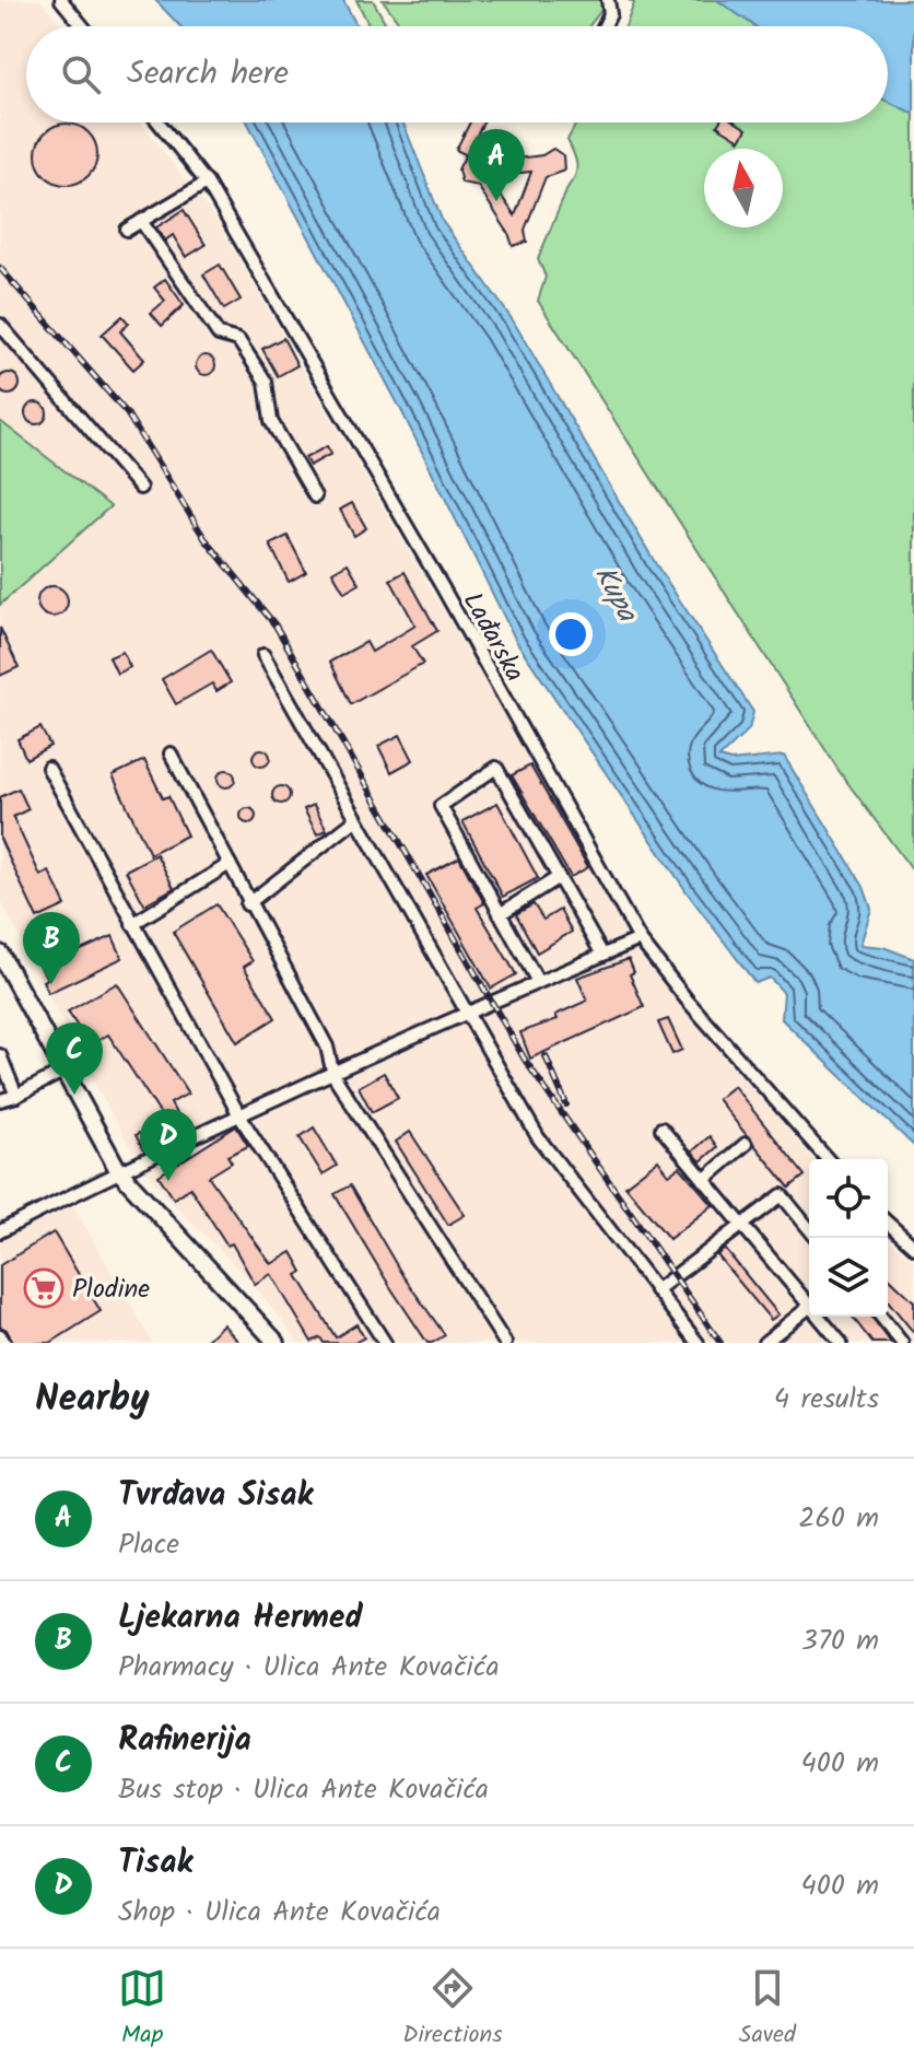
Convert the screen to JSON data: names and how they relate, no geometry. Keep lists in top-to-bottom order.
{
  "streets": {
    "street": ["Lađarska"]
  },
  "water": ["Kupa"],
  "places": {
    "supermarket": ["Plodine"]
  },
  "north": "top",
  "page": {
    "search": "Search here",
    "pins": [
      "A",
      "B",
      "C",
      "D"
    ],
    "heading": ["Nearby", "4 results"],
    "list": [
      {
        "mark": "A",
        "name": "Tvrđava Sisak",
        "note": "Place",
        "value": "260 m"
      },
      {
        "mark": "B",
        "name": "Ljekarna Hermed",
        "note": "Pharmacy · Ulica Ante Kovačića",
        "value": "370 m"
      },
      {
        "mark": "C",
        "name": "Rafinerija",
        "note": "Bus stop · Ulica Ante Kovačića",
        "value": "400 m"
      },
      {
        "mark": "D",
        "name": "Tisak",
        "note": "Shop · Ulica Ante Kovačića",
        "value": "400 m"
      }
    ],
    "nav": ["Map", "Directions", "Saved"]
  }
}
